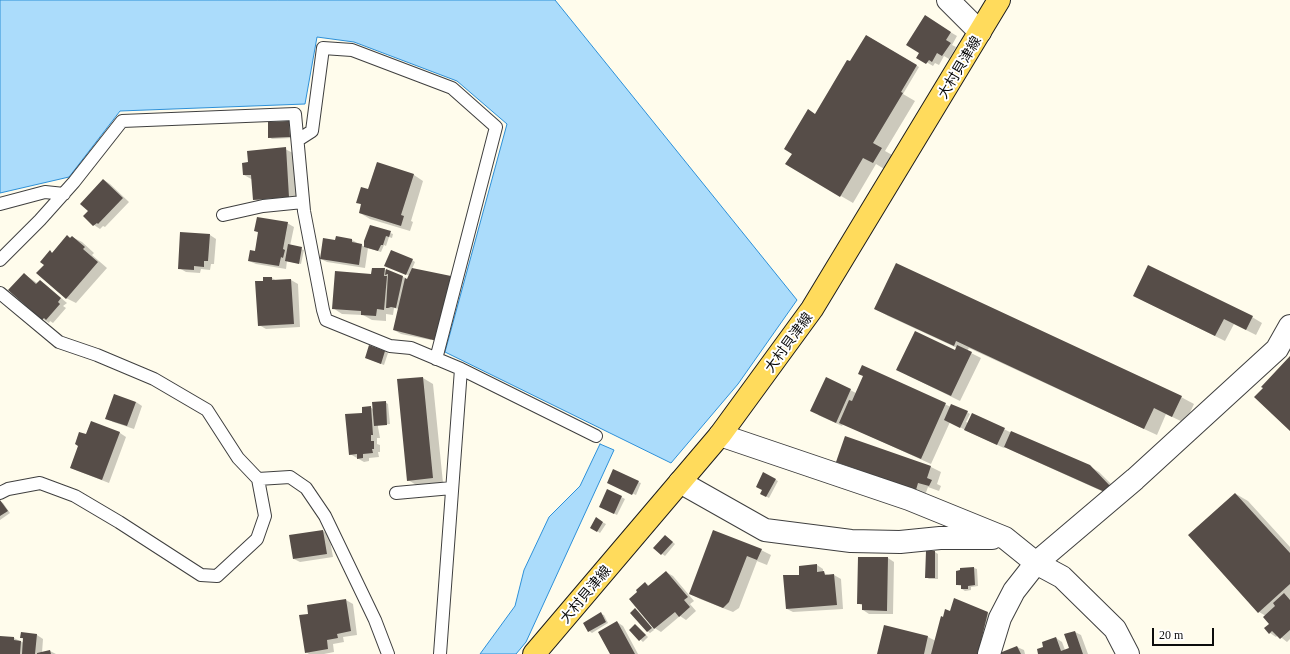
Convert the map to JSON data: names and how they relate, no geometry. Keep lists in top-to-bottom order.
{
  "streets": {
    "main road": ["大村貝津線"]
  },
  "scale_bar": "20 m"
}
